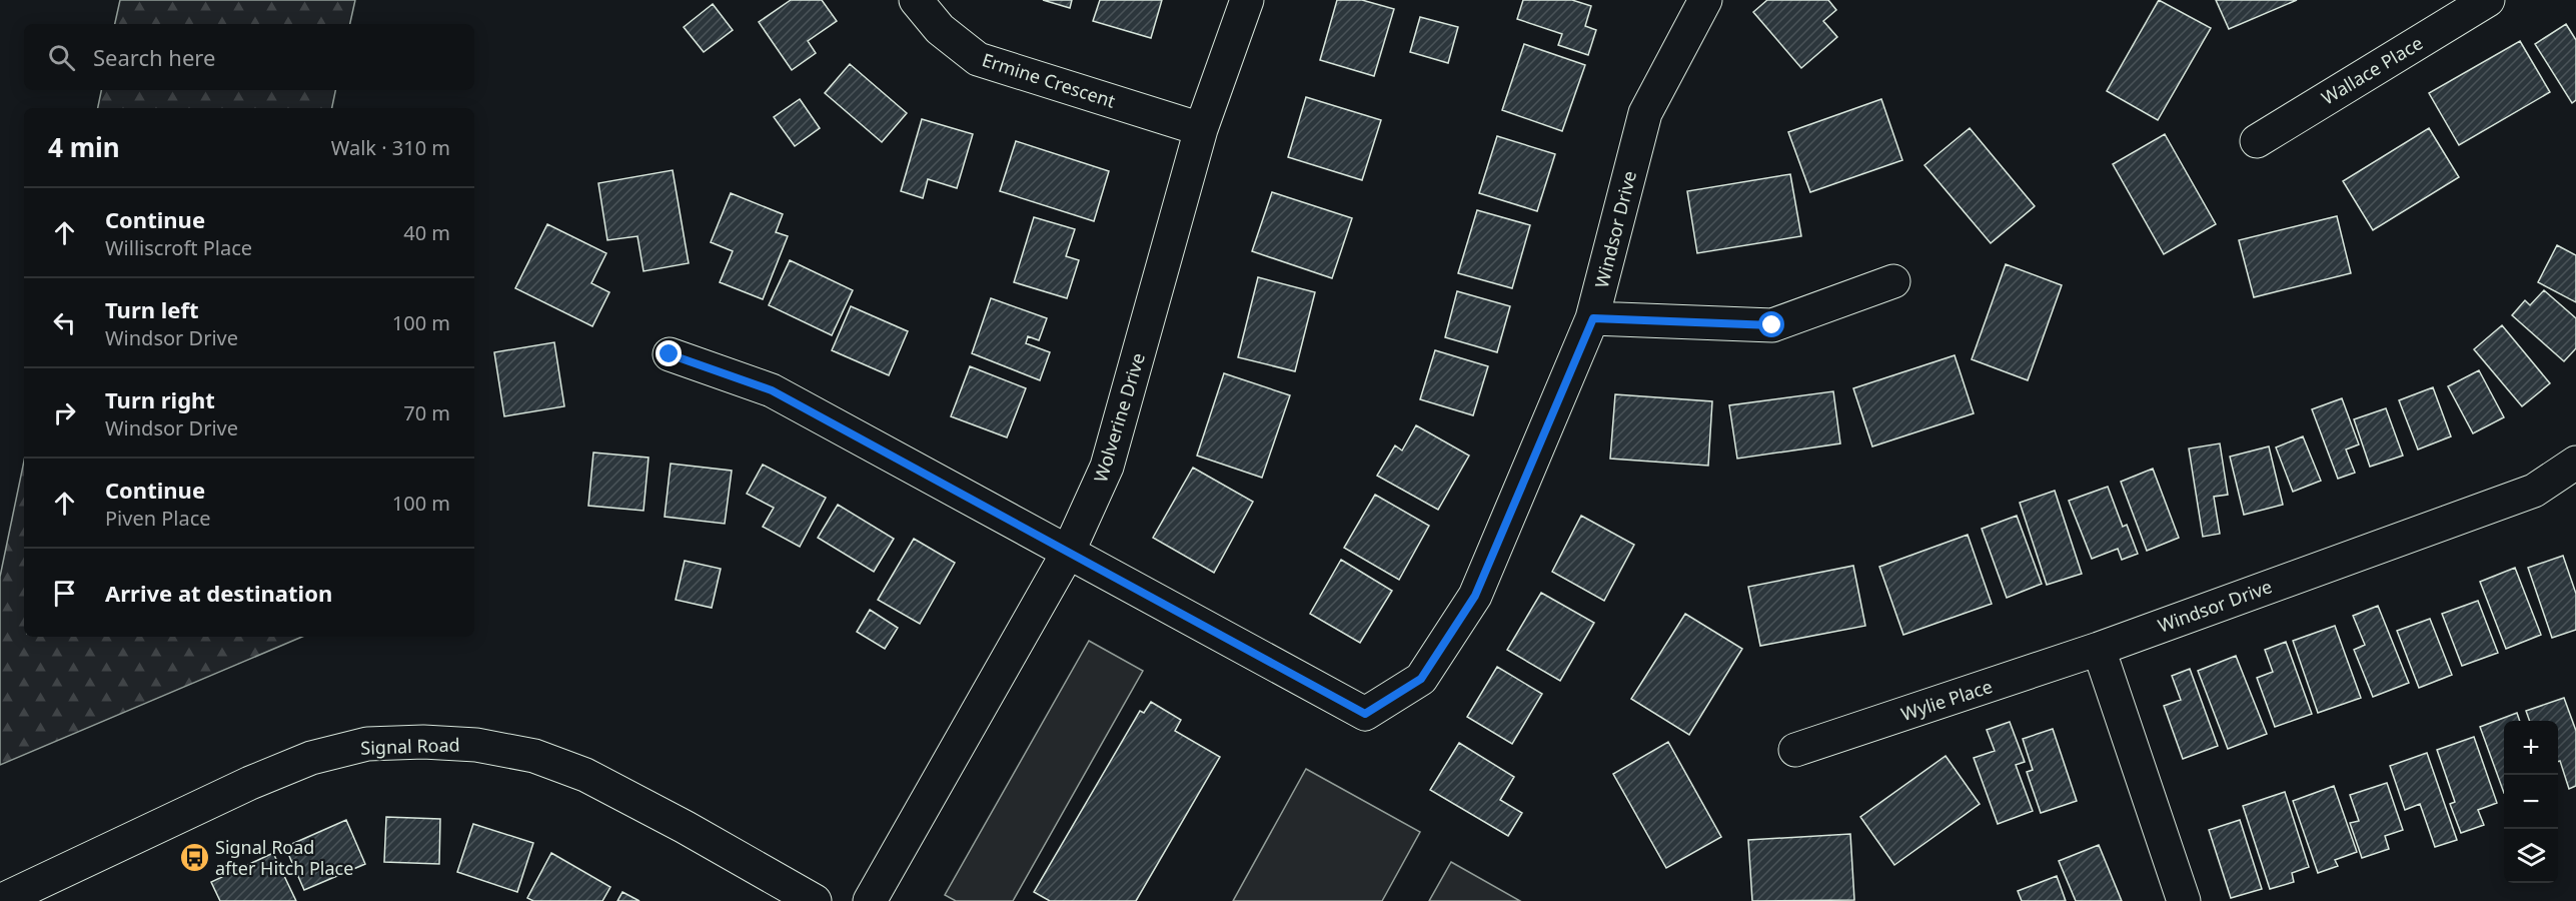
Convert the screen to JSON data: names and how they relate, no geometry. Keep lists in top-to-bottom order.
{
  "streets": {
    "street": [
      "Wallace Place",
      "Ermine Crescent",
      "Windsor Drive",
      "Wolverine Drive",
      "Wylie Place",
      "Signal Road"
    ]
  },
  "crossings": [
    ["Ermine Crescent", "Wolverine Drive"],
    ["Windsor Drive", "Wolverine Drive"],
    ["Windsor Drive", "Wylie Place"]
  ],
  "places": {
    "bus stop": ["Signal Road after Hitch Place"]
  },
  "page": {
    "search": "Search here",
    "heading": ["4 min", "Walk · 310 m"],
    "list": [
      ["Continue", "Williscroft Place", "40 m"],
      ["Turn left", "Windsor Drive", "100 m"],
      ["Turn right", "Windsor Drive", "70 m"],
      ["Continue", "Piven Place", "100 m"],
      "Arrive at destination"
    ],
    "map_buttons": ["+", "−"]
  }
}
